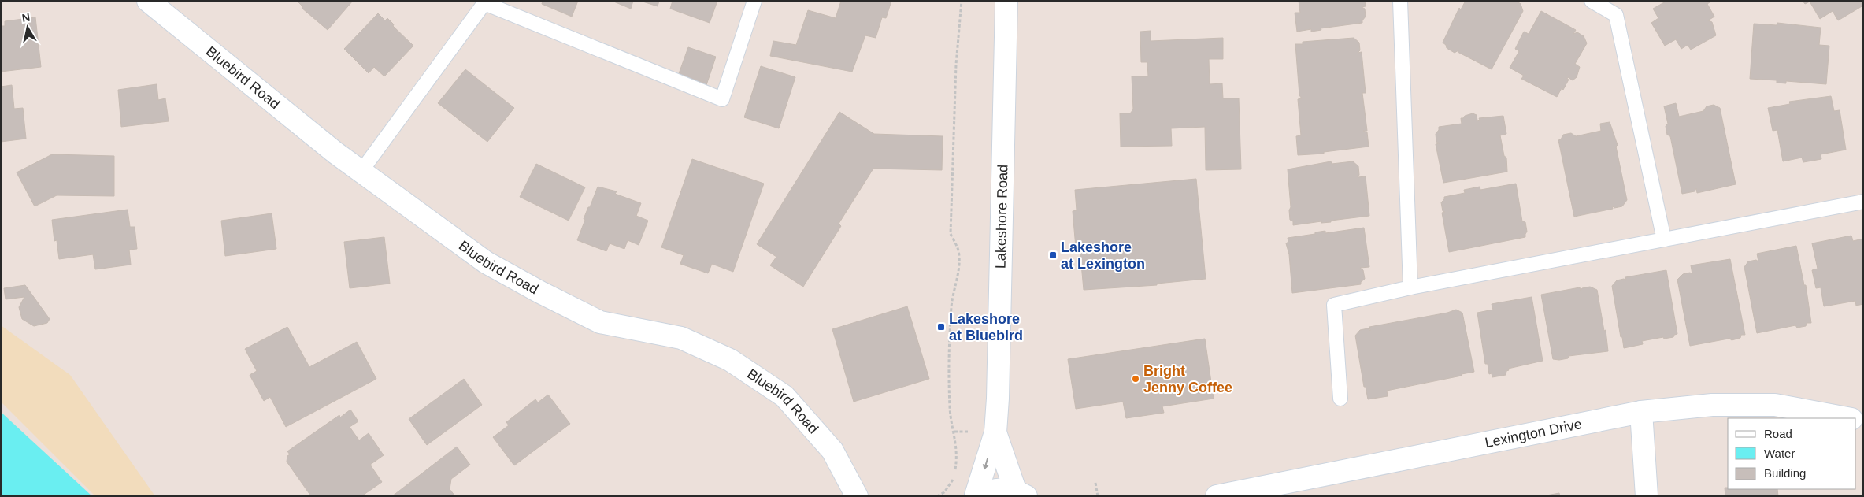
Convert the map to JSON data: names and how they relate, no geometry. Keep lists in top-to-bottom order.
{
  "streets": {
    "street": ["Bluebird Road", "Lakeshore Road", "Lexington Drive"]
  },
  "places": {
    "transit": ["Lakeshore at Lexington", "Lakeshore at Bluebird"],
    "other": ["Bright Jenny Coffee"]
  },
  "legend": ["Road", "Water", "Building"],
  "north": "top"
}
